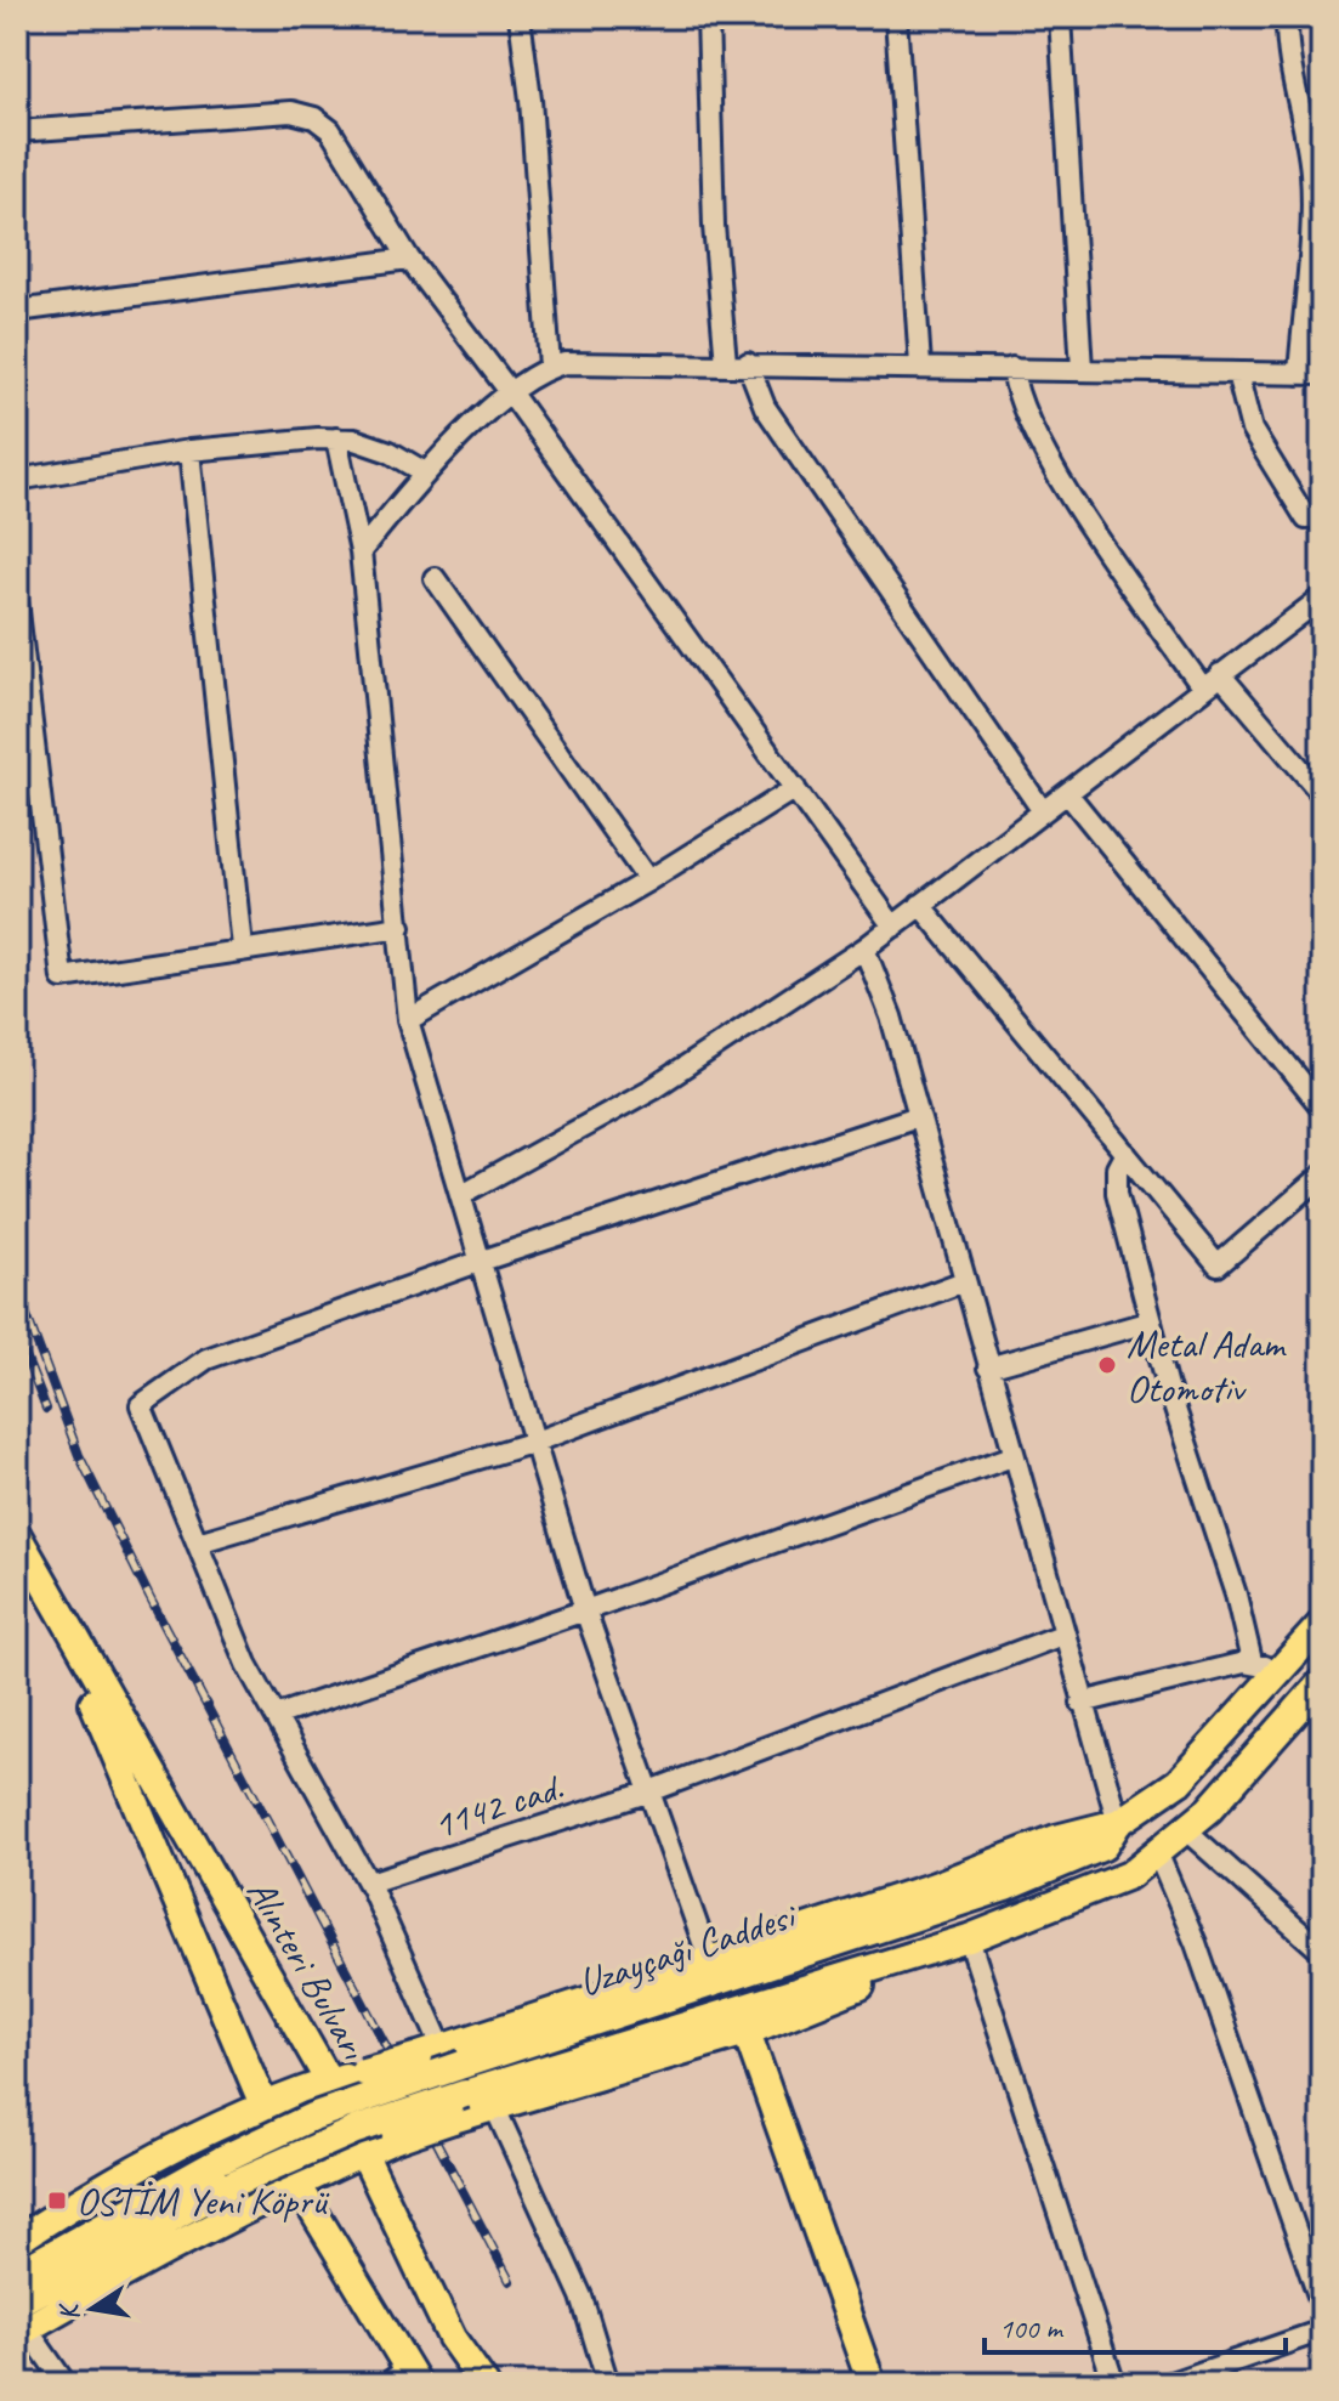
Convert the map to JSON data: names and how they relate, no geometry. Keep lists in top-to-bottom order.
{
  "streets": {
    "main road": ["Uzayçağı Caddesi", "Alınteri Bulvarı"],
    "street": ["1142 cad."]
  },
  "places": {
    "other": ["Metal Adam Otomotiv"],
    "transit": ["OSTİM Yeni Köprü"]
  },
  "scale_bar": "100 m",
  "north": "left"
}
